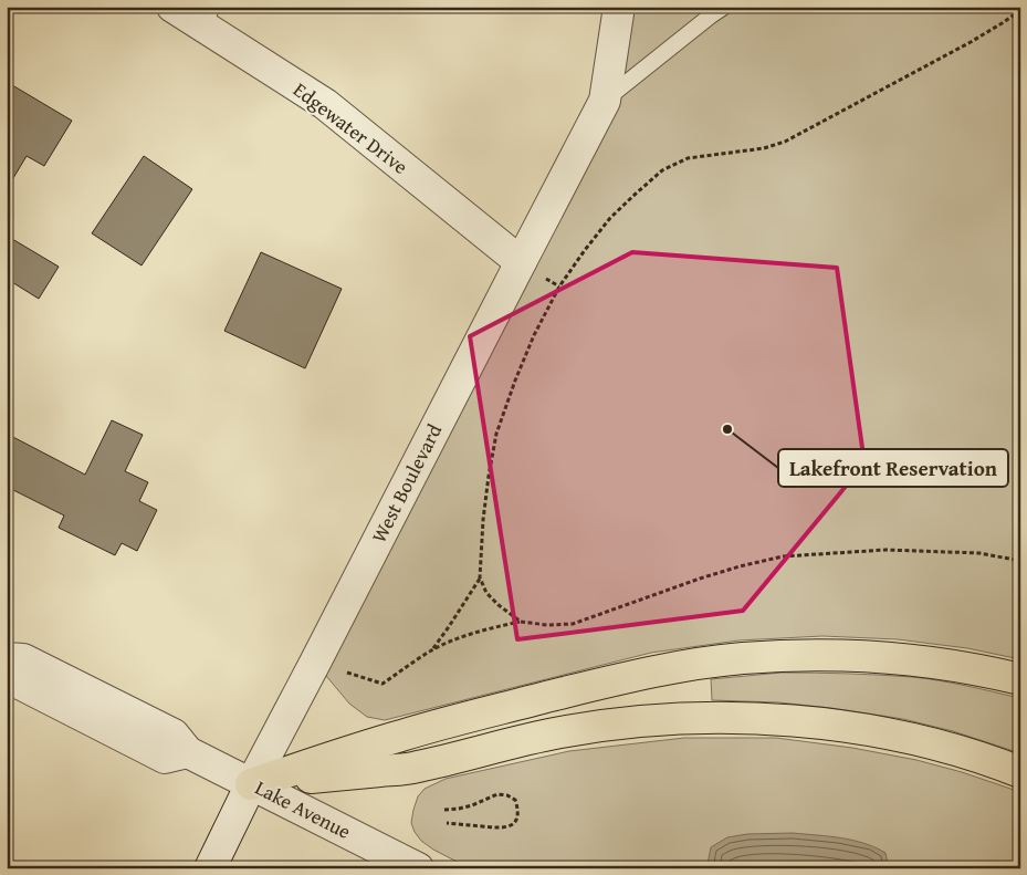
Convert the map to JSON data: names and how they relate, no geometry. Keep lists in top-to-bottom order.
{
  "streets": {
    "street": ["Edgewater Drive", "West Boulevard", "Lake Avenue"]
  },
  "crossings": [
    ["Edgewater Drive", "West Boulevard"],
    ["West Boulevard", "Lake Avenue"]
  ],
  "places": ["Lakefront Reservation"]
}
